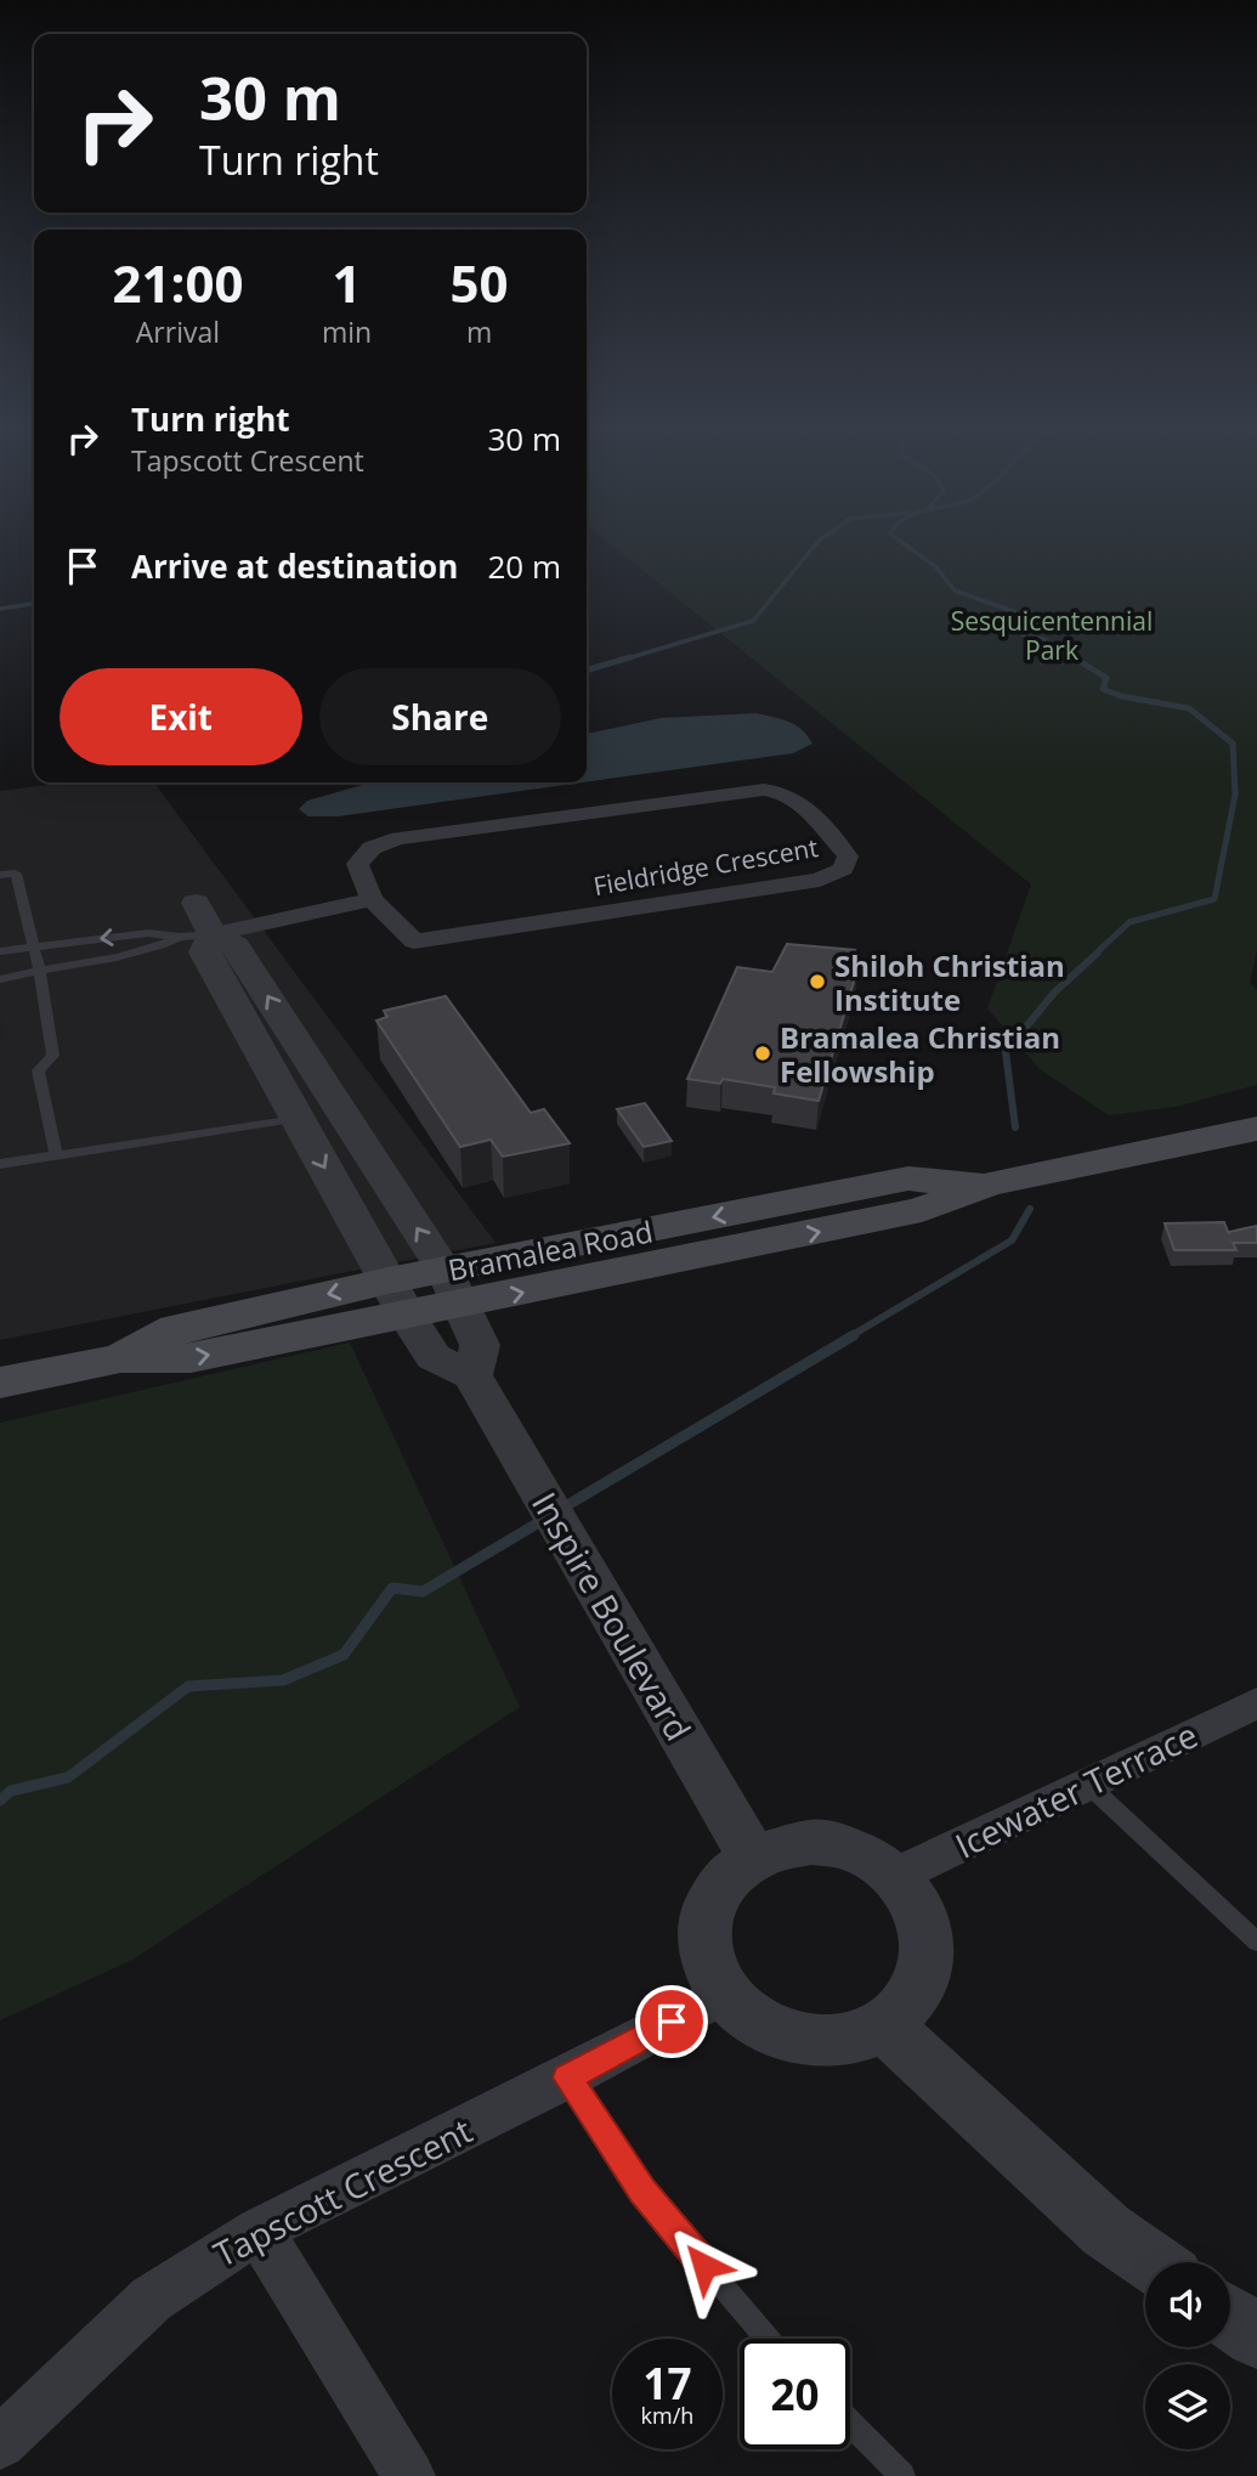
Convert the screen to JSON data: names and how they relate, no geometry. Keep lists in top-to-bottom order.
{
  "streets": {
    "main road": ["Bramalea Road"],
    "street": [
      "Fieldridge Crescent",
      "Inspire Boulevard",
      "Icewater Terrace",
      "Tapscott Crescent"
    ]
  },
  "crossings": [
    ["Inspire Boulevard", "Icewater Terrace"],
    ["Inspire Boulevard", "Tapscott Crescent"],
    ["Icewater Terrace", "Tapscott Crescent"]
  ],
  "parks": ["Sesquicentennial Park"],
  "places": ["Shiloh Christian Institute", "Bramalea Christian Fellowship"],
  "page": {
    "turn": ["30 m", "Turn right"],
    "eta": [
      "21:00",
      "Arrival",
      "1",
      "min",
      "50",
      "m"
    ],
    "list": [
      {
        "name": "Turn right",
        "note": "Tapscott Crescent",
        "value": "30 m"
      },
      {
        "name": "Arrive at destination",
        "value": "20 m"
      }
    ],
    "buttons": ["Exit", "Share"],
    "speed": "17 km/h",
    "limit": "20"
  }
}
